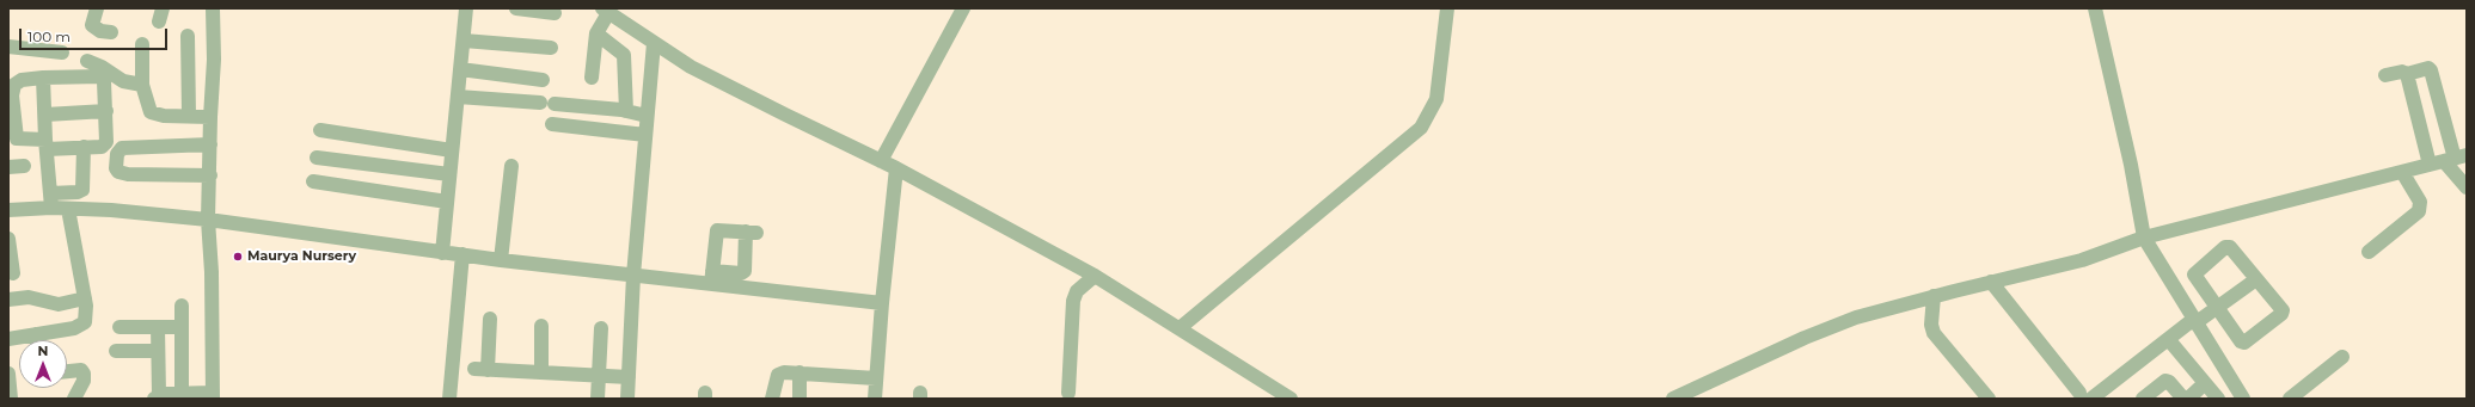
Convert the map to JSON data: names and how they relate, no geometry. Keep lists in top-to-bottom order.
{
  "places": ["Maurya Nursery"],
  "scale_bar": "100 m",
  "north": "top"
}
